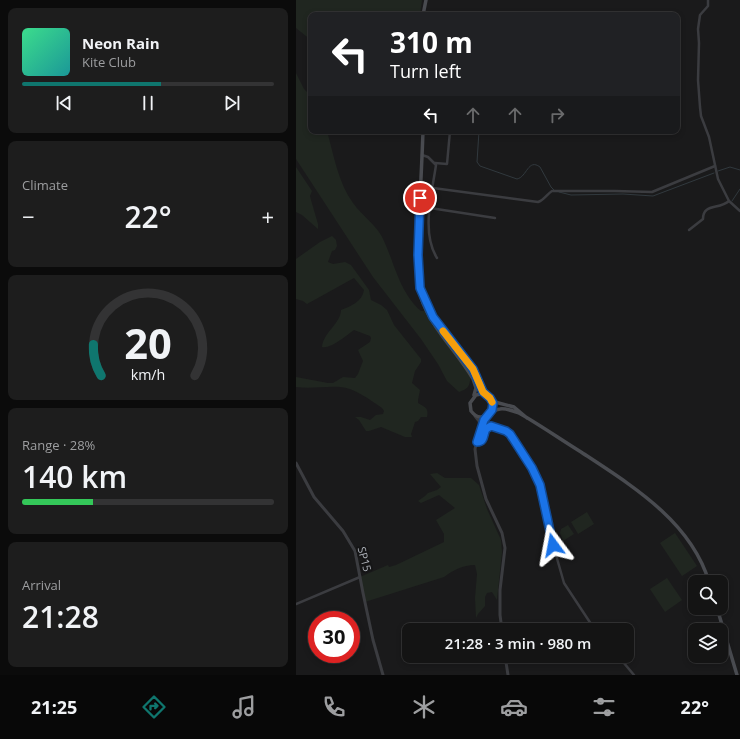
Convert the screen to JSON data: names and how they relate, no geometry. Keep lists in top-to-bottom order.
{
  "streets": {
    "street": ["SP15"]
  },
  "page": {
    "turn": ["310 m", "Turn left"],
    "song": ["Neon Rain", "Kite Club"],
    "tile": [
      "Climate",
      ["Range · 28%", "140 km"],
      ["Arrival", "21:28"]
    ],
    "heat": ["−", "22°", "+"],
    "limit": "30",
    "trip": "21:28 · 3 min · 980 m",
    "tabs": ["21:25", "22°"],
    "gauge": ["20", "km/h"]
  }
}
